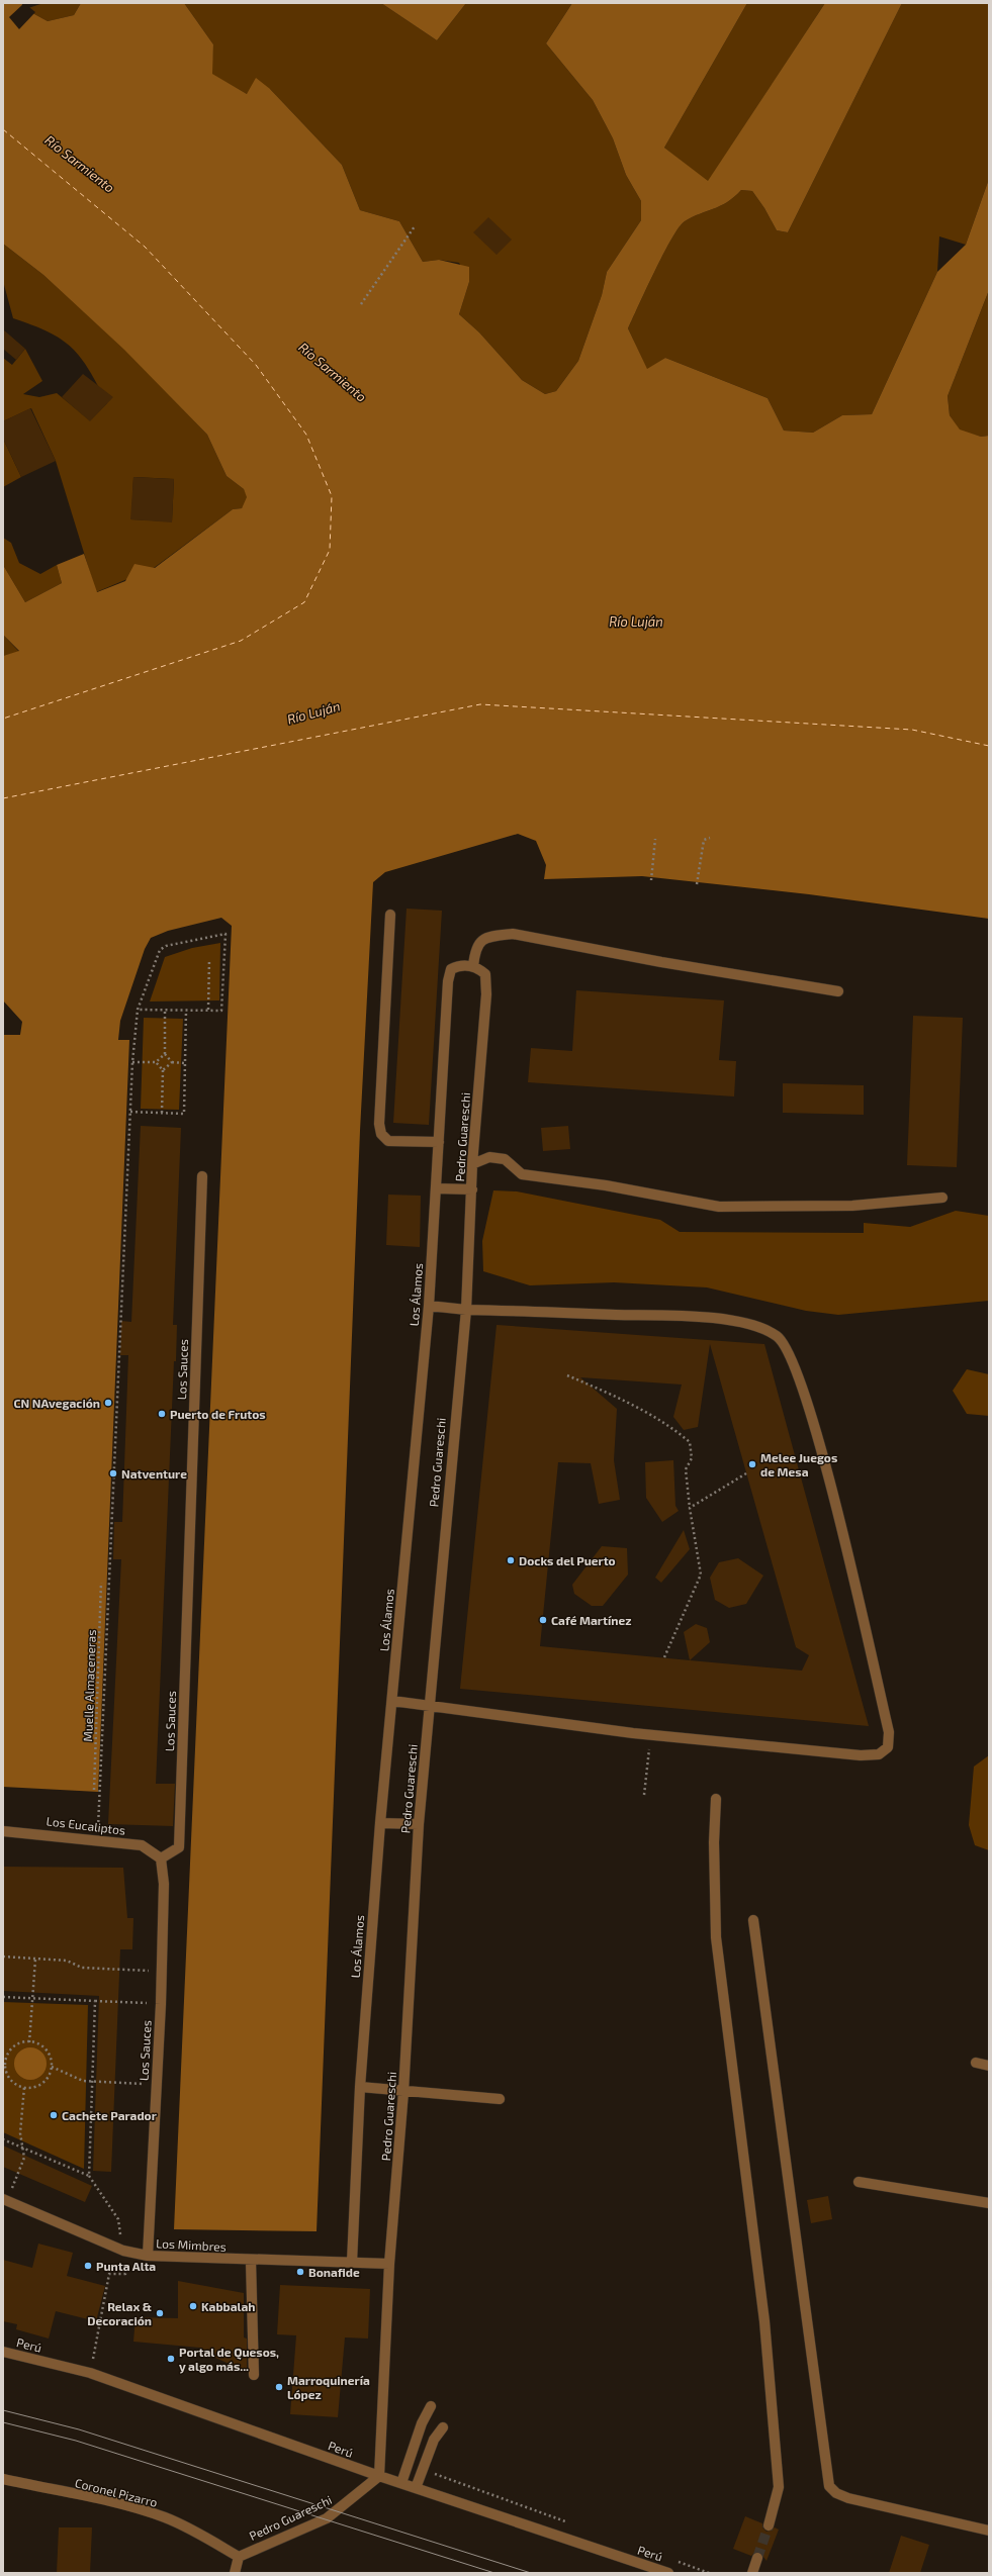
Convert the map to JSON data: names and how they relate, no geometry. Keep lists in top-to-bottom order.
{
  "streets": {
    "street": [
      "Pedro Guareschi",
      "Los Álamos",
      "Los Sauces",
      "Los Eucaliptos",
      "Los Mimbres",
      "Perú",
      "Coronel Pizarro"
    ],
    "path": ["Muelle Almaceneras"]
  },
  "crossings": [
    ["Pedro Guareschi", "Los Álamos"],
    ["Pedro Guareschi", "Los Mimbres"],
    ["Pedro Guareschi", "Perú"],
    ["Pedro Guareschi", "Coronel Pizarro"],
    ["Los Álamos", "Los Mimbres"],
    ["Los Sauces", "Los Eucaliptos"],
    ["Los Sauces", "Los Mimbres"]
  ],
  "water": ["Río Sarmiento", "Río Luján"],
  "places": [
    "CN NAvegación",
    "Puerto de Frutos",
    "Melee Juegos de Mesa",
    "Natventure",
    "Docks del Puerto",
    "Café Martínez",
    "Cachete Parador",
    "Punta Alta",
    "Bonafide",
    "Kabbalah",
    "Relax & Decoración",
    "Portal de Quesos, y algo más...",
    "Marroquinería López"
  ]
}
